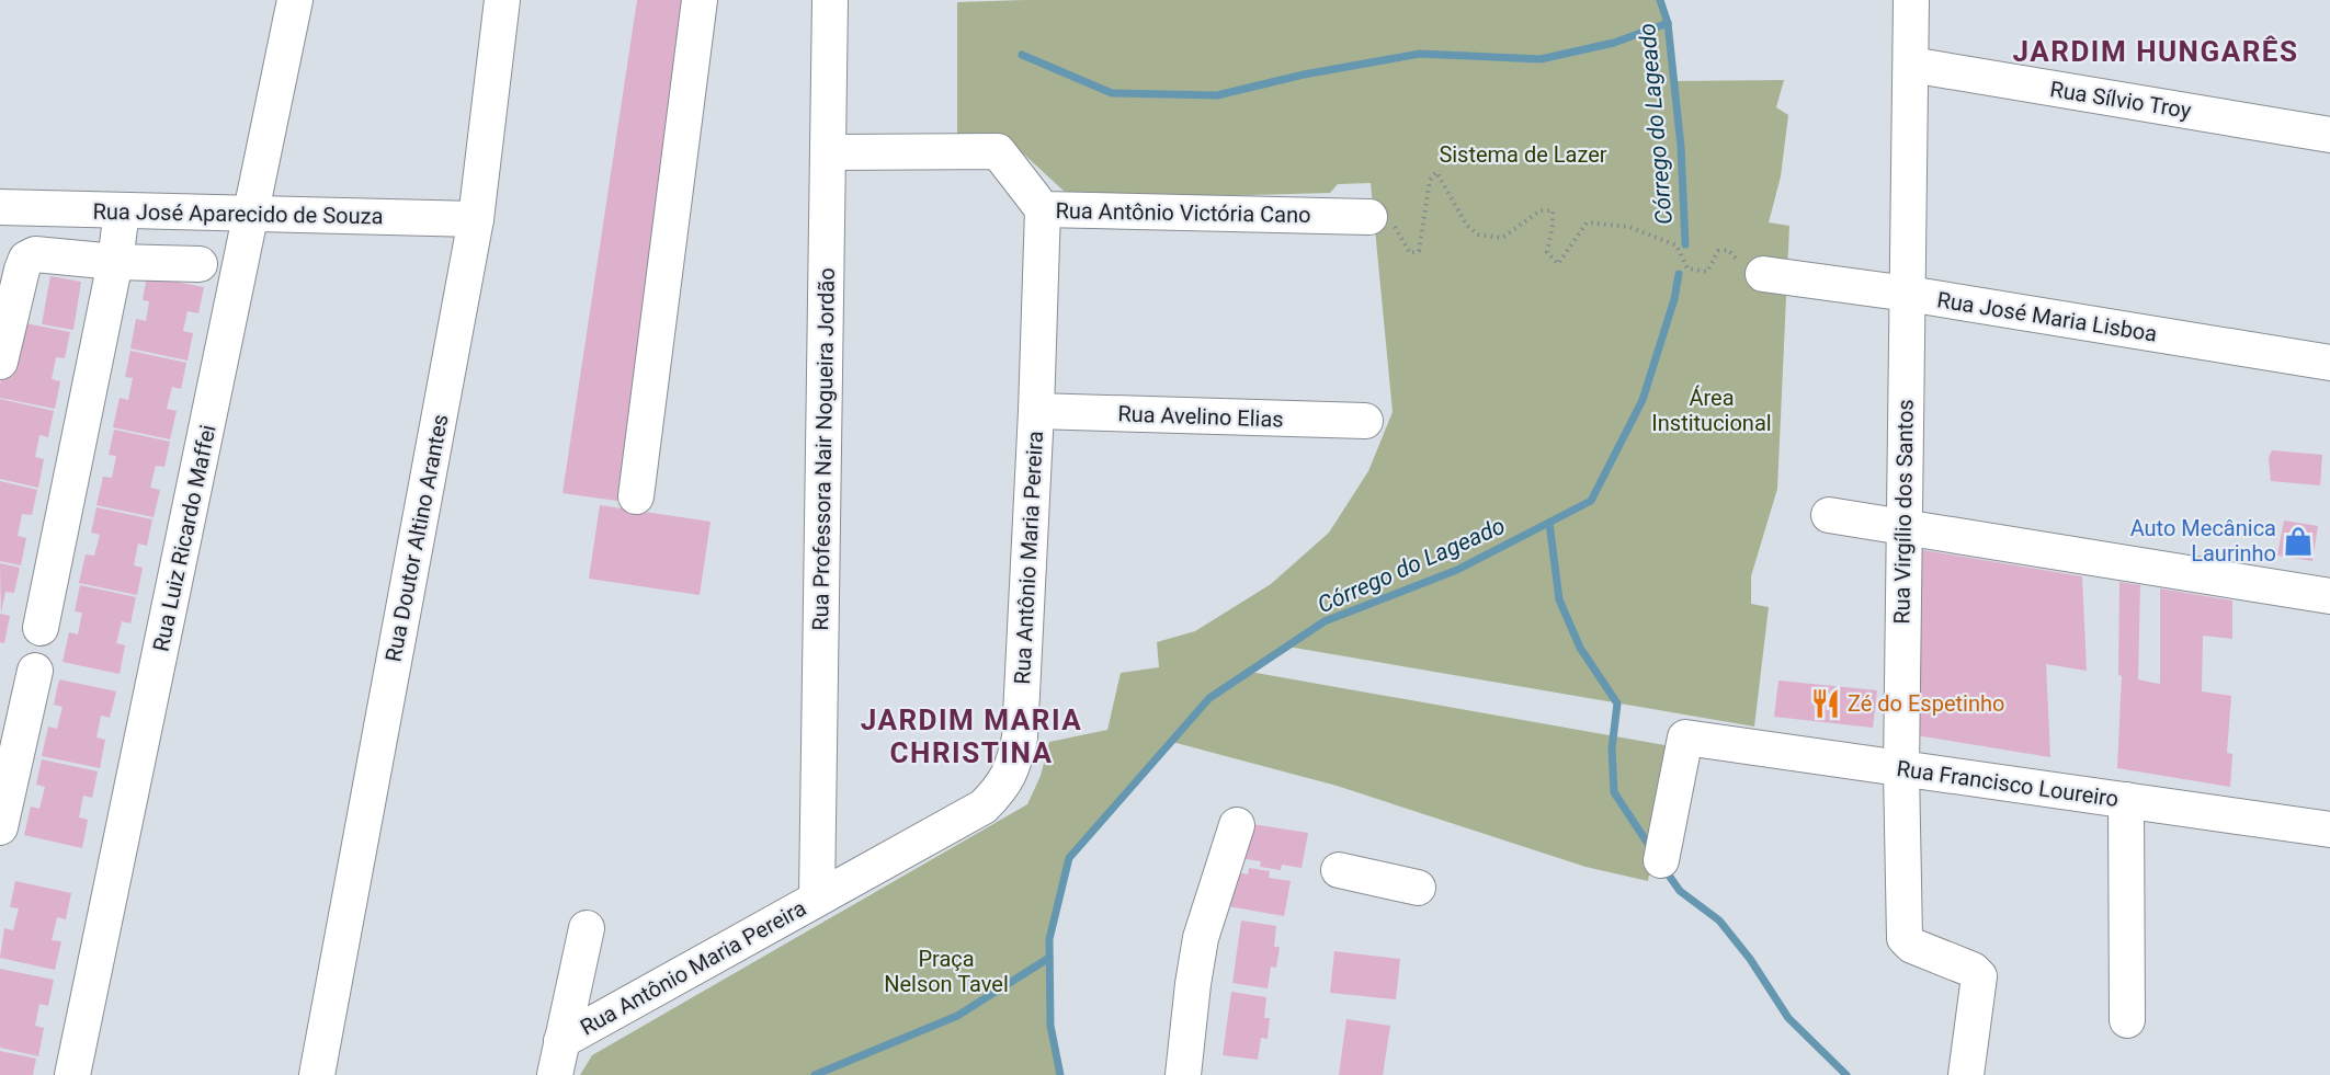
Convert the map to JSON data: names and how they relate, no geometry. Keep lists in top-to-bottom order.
{
  "streets": {
    "street": [
      "Rua Sílvio Troy",
      "Rua Antônio Victória Cano",
      "Rua José Aparecido de Souza",
      "Rua José Maria Lisboa",
      "Rua Avelino Elias",
      "Rua Professora Nair Nogueira Jordão",
      "Rua Virgílio dos Santos",
      "Rua Luiz Ricardo Maffei",
      "Rua Doutor Altino Arantes",
      "Rua Antônio Maria Pereira",
      "Rua Francisco Loureiro"
    ]
  },
  "crossings": [
    ["Rua Sílvio Troy", "Rua Virgílio dos Santos"],
    ["Rua Antônio Victória Cano", "Rua Professora Nair Nogueira Jordão"],
    ["Rua Antônio Victória Cano", "Rua Antônio Maria Pereira"],
    ["Rua José Aparecido de Souza", "Rua Luiz Ricardo Maffei"],
    ["Rua José Aparecido de Souza", "Rua Doutor Altino Arantes"],
    ["Rua José Maria Lisboa", "Rua Virgílio dos Santos"],
    ["Rua Avelino Elias", "Rua Antônio Maria Pereira"],
    ["Rua Professora Nair Nogueira Jordão", "Rua Antônio Maria Pereira"],
    ["Rua Virgílio dos Santos", "Rua Francisco Loureiro"]
  ],
  "districts": ["JARDIM HUNGARÊS", "JARDIM MARIA CHRISTINA"],
  "water": ["Córrego do Lageado"],
  "parks": ["Sistema de Lazer", "Área Institucional", "Praça Nelson Tavel"],
  "places": {
    "shop": ["Auto Mecânica Laurinho"],
    "restaurant": ["Zé do Espetinho"]
  }
}
